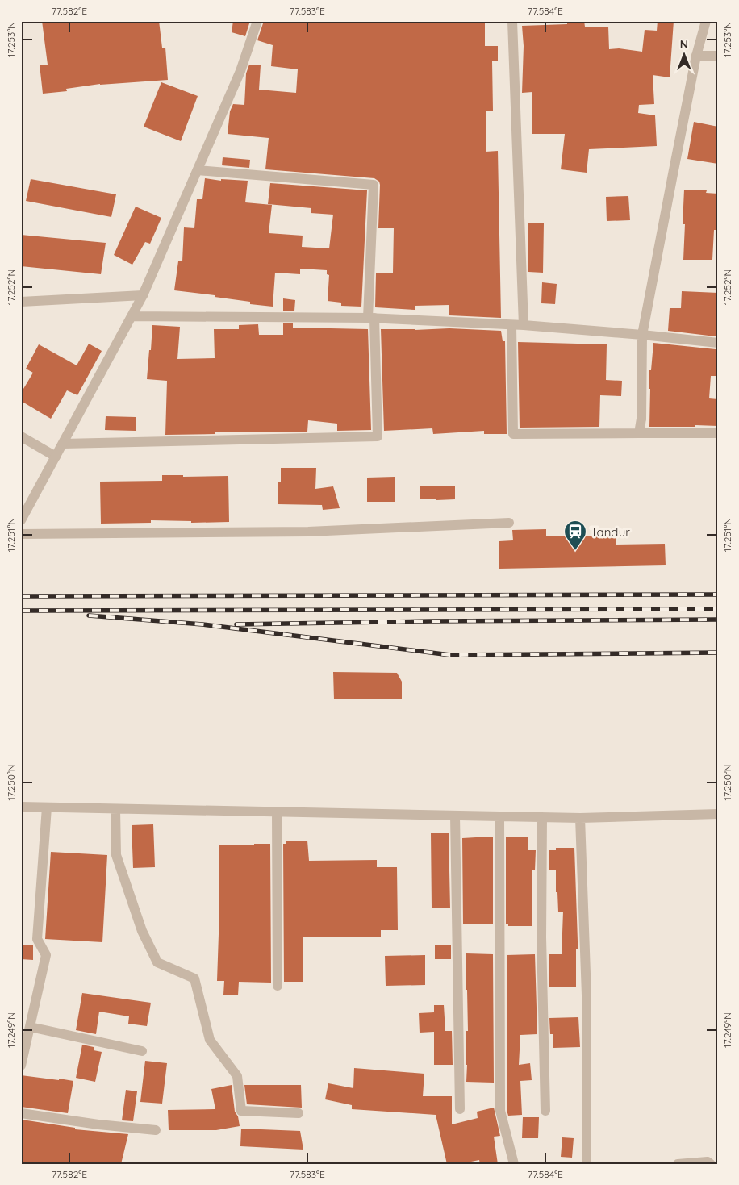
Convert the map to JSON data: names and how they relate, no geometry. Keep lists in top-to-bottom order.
{
  "places": {
    "station": ["Tandur"]
  },
  "north": "top",
  "coordinates": [
    "77.582°E",
    "77.583°E",
    "77.584°E",
    "17.253°N",
    "17.252°N",
    "17.251°N",
    "17.250°N",
    "17.249°N"
  ]
}
